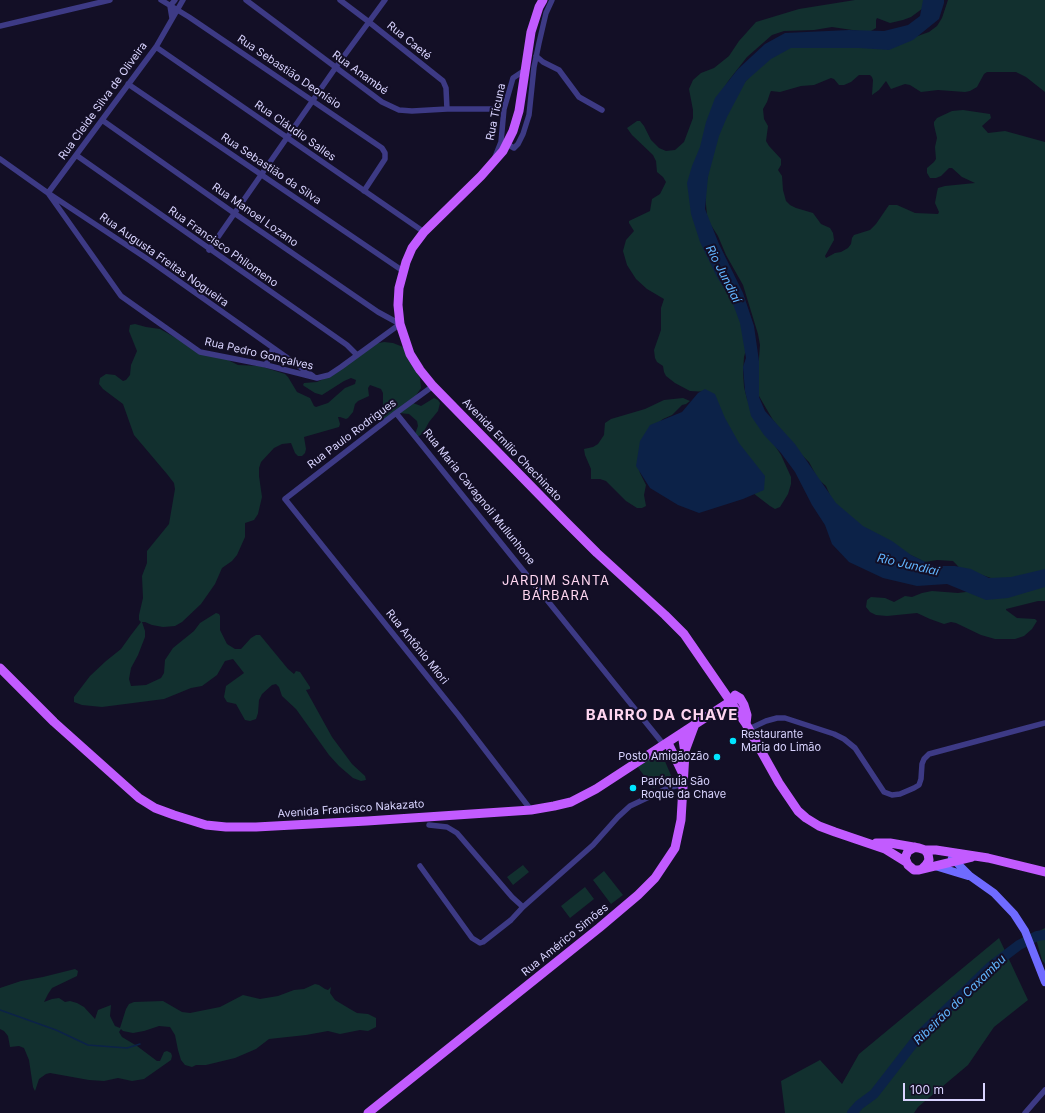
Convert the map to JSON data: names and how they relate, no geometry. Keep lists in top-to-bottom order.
{
  "streets": {
    "main road": [
      "Avenida Emílio Chechinato",
      "Rua Maria Cavagnoli Mullunhone",
      "Avenida Francisco Nakazato",
      "Rua Américo Simões"
    ],
    "street": [
      "Rua Caeté",
      "Rua Sebastião Deonísio",
      "Rua Anambé",
      "Rua Cleide Silva de Oliveira",
      "Rua Ticuna",
      "Rua Cláudio Salles",
      "Rua Sebastião da Silva",
      "Rua Manoel Lozano",
      "Rua Francisco Philomeno",
      "Rua Augusta Freitas Nogueira",
      "Rua Pedro Gonçalves",
      "Rua Paulo Rodrigues",
      "Rua Antônio Miori"
    ]
  },
  "crossings": [
    ["Rua Caeté", "Rua Anambé"],
    ["Rua Sebastião Deonísio", "Rua Cleide Silva de Oliveira"],
    ["Rua Sebastião Deonísio", "Rua Cláudio Salles"],
    ["Rua Anambé", "Rua Ticuna"],
    ["Rua Cleide Silva de Oliveira", "Rua Cláudio Salles"],
    ["Rua Cleide Silva de Oliveira", "Rua Sebastião da Silva"],
    ["Rua Cleide Silva de Oliveira", "Rua Manoel Lozano"],
    ["Rua Cleide Silva de Oliveira", "Rua Francisco Philomeno"],
    ["Rua Cleide Silva de Oliveira", "Rua Augusta Freitas Nogueira"],
    ["Rua Cleide Silva de Oliveira", "Rua Pedro Gonçalves"],
    ["Rua Ticuna", "Avenida Emílio Chechinato"],
    ["Rua Cláudio Salles", "Avenida Emílio Chechinato"],
    ["Rua Sebastião da Silva", "Avenida Emílio Chechinato"],
    ["Rua Manoel Lozano", "Rua Pedro Gonçalves"],
    ["Rua Manoel Lozano", "Avenida Emílio Chechinato"],
    ["Rua Francisco Philomeno", "Rua Pedro Gonçalves"],
    ["Rua Augusta Freitas Nogueira", "Rua Pedro Gonçalves"],
    ["Rua Pedro Gonçalves", "Avenida Emílio Chechinato"],
    ["Rua Paulo Rodrigues", "Avenida Emílio Chechinato"],
    ["Rua Paulo Rodrigues", "Rua Maria Cavagnoli Mullunhone"],
    ["Rua Paulo Rodrigues", "Rua Antônio Miori"],
    ["Avenida Emílio Chechinato", "Avenida Francisco Nakazato"],
    ["Rua Maria Cavagnoli Mullunhone", "Avenida Francisco Nakazato"],
    ["Rua Maria Cavagnoli Mullunhone", "Rua Américo Simões"],
    ["Rua Antônio Miori", "Avenida Francisco Nakazato"],
    ["Avenida Francisco Nakazato", "Rua Américo Simões"]
  ],
  "districts": ["JARDIM SANTA BÁRBARA", "BAIRRO DA CHAVE"],
  "water": ["Rio Jundiaí", "Ribeirão do Caxambu"],
  "places": ["Restaurante Maria do Limão", "Posto Amigãozão", "Paróquia São Roque da Chave"],
  "scale_bar": "100 m"
}
